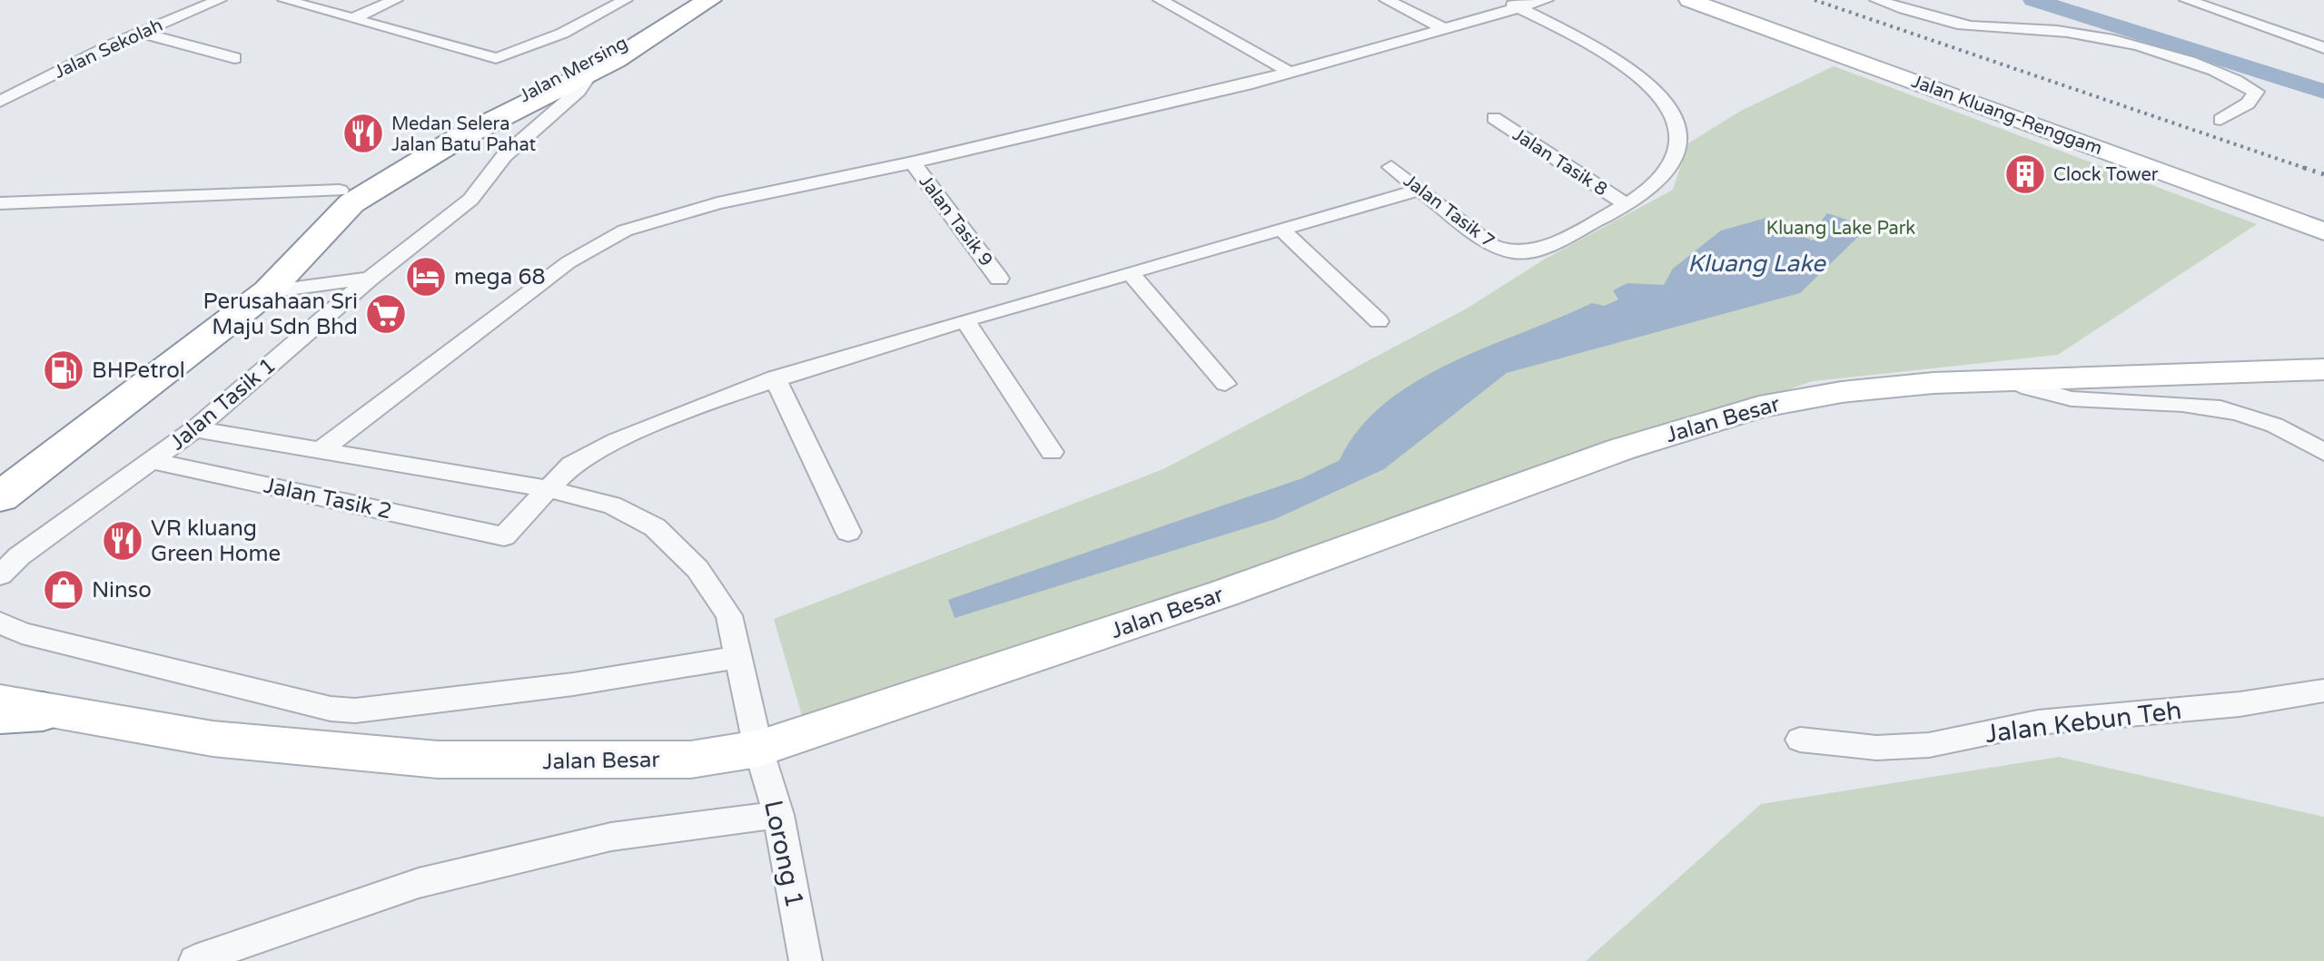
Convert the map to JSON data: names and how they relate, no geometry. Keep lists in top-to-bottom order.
{
  "streets": {
    "highway": ["Jalan Mersing"],
    "main road": ["Jalan Kluang-Renggam", "Jalan Besar"],
    "street": [
      "Jalan Sekolah",
      "Jalan Tasik 8",
      "Jalan Tasik 7",
      "Jalan Tasik 9",
      "Jalan Tasik 1",
      "Jalan Tasik 2",
      "Jalan Kebun Teh",
      "Lorong 1"
    ]
  },
  "crossings": [
    ["Jalan Tasik 8", "Jalan Tasik 7"],
    ["Jalan Tasik 1", "Jalan Tasik 2"],
    ["Jalan Tasik 1", "Lorong 1"],
    ["Jalan Besar", "Lorong 1"],
    ["Jalan Tasik 2", "Lorong 1"]
  ],
  "water": ["Kluang Lake"],
  "parks": ["Kluang Lake Park"],
  "places": {
    "restaurant": ["Medan Selera Jalan Batu Pahat", "VR kluang Green Home"],
    "building": ["Clock Tower"],
    "hotel": ["mega 68"],
    "supermarket": ["Perusahaan Sri Maju Sdn Bhd"],
    "fuel station": ["BHPetrol"],
    "shop": ["Ninso"]
  }
}
